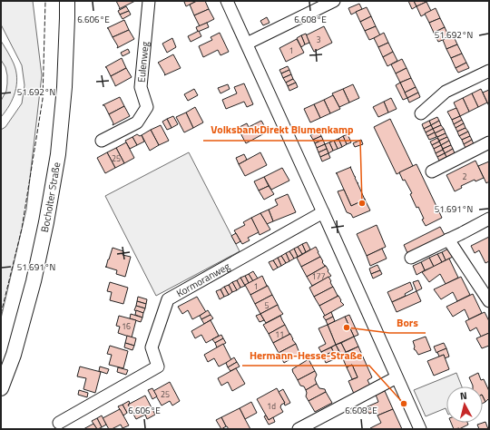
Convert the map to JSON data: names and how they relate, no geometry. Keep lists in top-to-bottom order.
{
  "streets": {
    "main road": ["Bocholter Straße"],
    "street": ["Eulenweg", "Kormoranweg"]
  },
  "places": ["VolksbankDirekt Blumenkamp", "Bors", "Hermann-Hesse-Straße"],
  "house_numbers": [
    "3",
    "1",
    "25",
    "2",
    "177",
    "1",
    "5",
    "16",
    "11",
    "25",
    "1d"
  ],
  "north": "top",
  "coordinates": [
    "6.606°E",
    "6.608°E",
    "51.692°N",
    "51.691°N"
  ]
}
